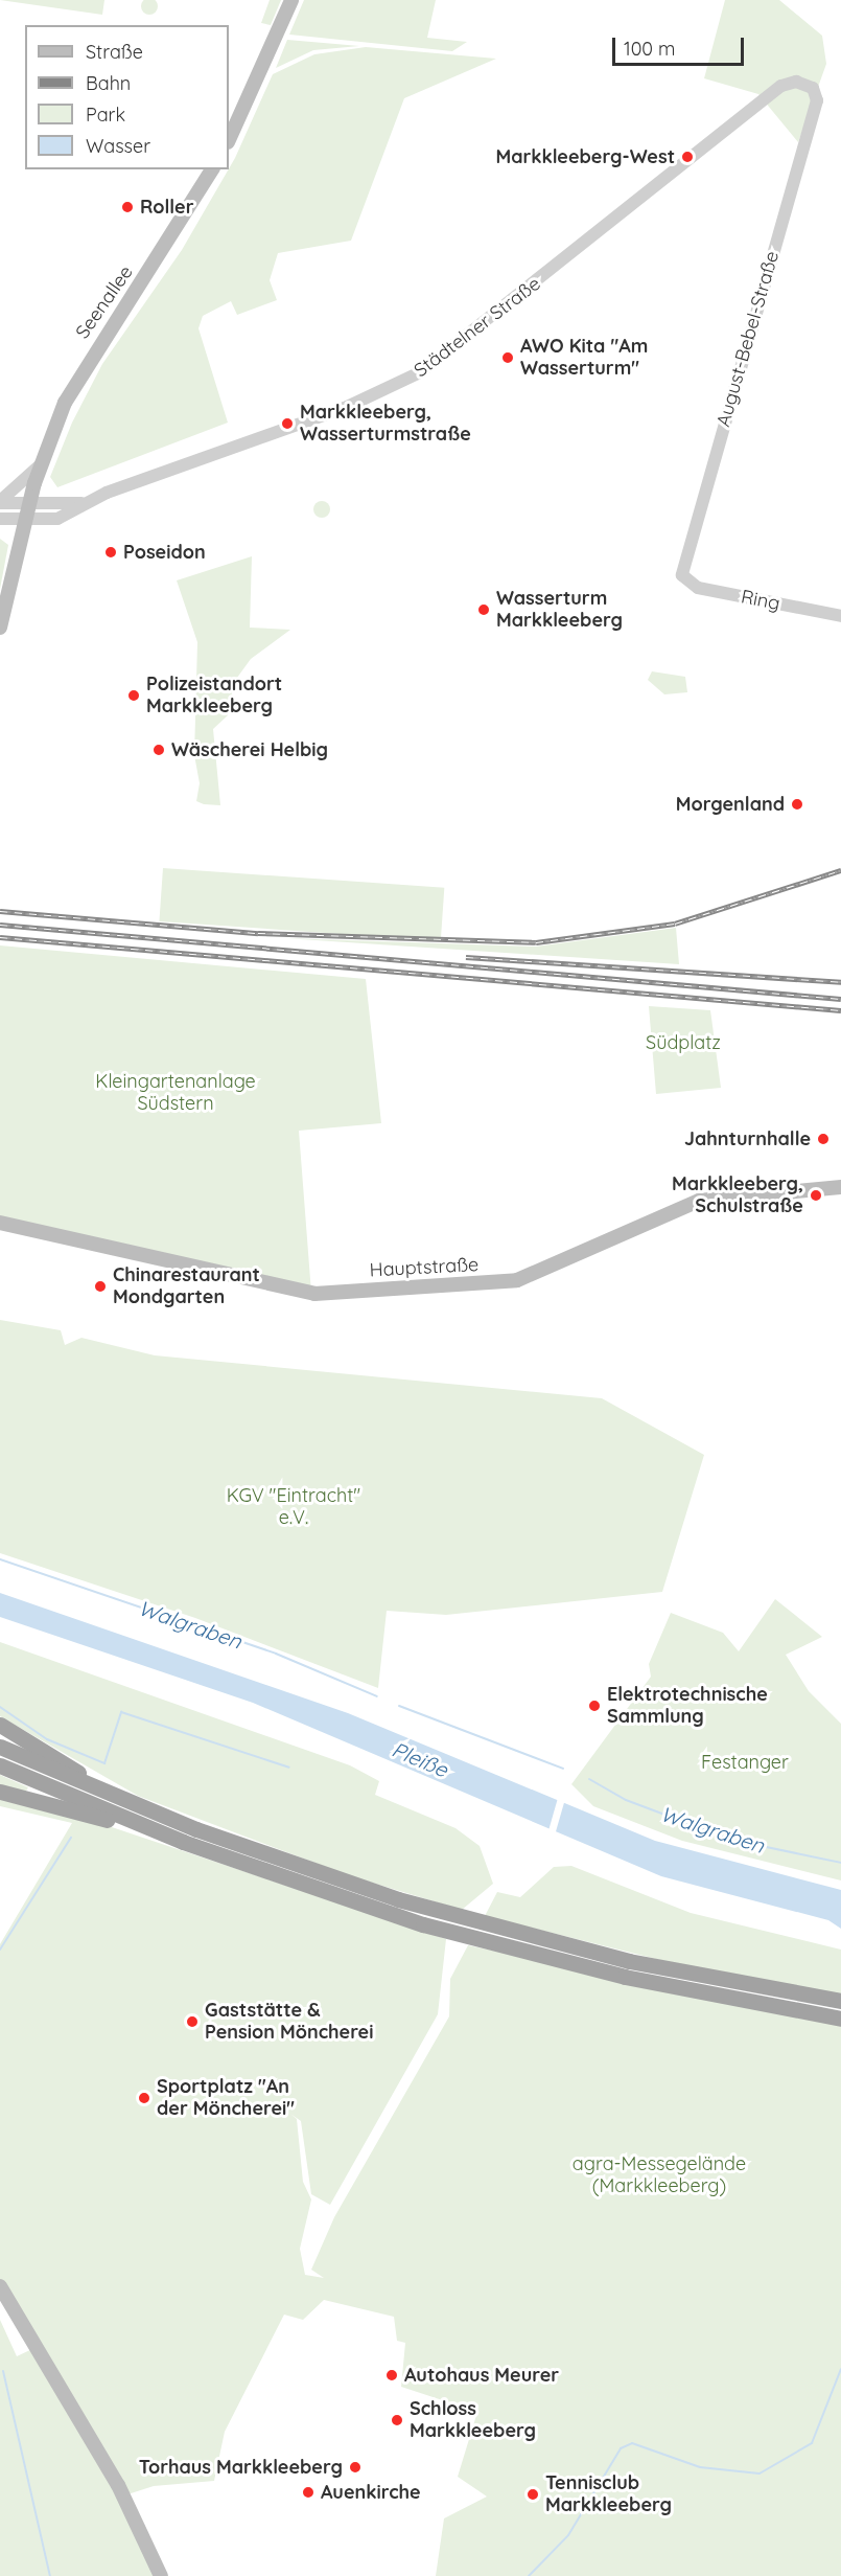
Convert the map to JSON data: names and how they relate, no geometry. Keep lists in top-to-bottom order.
{
  "streets": {
    "main road": ["Seenallee", "Hauptstraße"],
    "street": ["Städtelner Straße", "August-Bebel-Straße", "Ring"]
  },
  "crossings": [
    ["Seenallee", "Städtelner Straße"],
    ["Städtelner Straße", "August-Bebel-Straße"],
    ["August-Bebel-Straße", "Ring"]
  ],
  "water": ["Walgraben", "Pleiße"],
  "parks": [
    "Südplatz",
    "Kleingartenanlage Südstern",
    "KGV \"Eintracht\" e.V.",
    "Festanger",
    "agra-Messegelände (Markkleeberg)"
  ],
  "places": [
    "Markkleeberg-West",
    "Roller",
    "AWO Kita \"Am Wasserturm\"",
    "Markkleeberg, Wasserturmstraße",
    "Poseidon",
    "Wasserturm Markkleeberg",
    "Polizeistandort Markkleeberg",
    "Wäscherei Helbig",
    "Morgenland",
    "Jahnturnhalle",
    "Markkleeberg, Schulstraße",
    "Chinarestaurant Mondgarten",
    "Elektrotechnische Sammlung",
    "Gaststätte & Pension Möncherei",
    "Sportplatz \"An der Möncherei\"",
    "Autohaus Meurer",
    "Schloss Markkleeberg",
    "Torhaus Markkleeberg",
    "Auenkirche",
    "Tennisclub Markkleeberg"
  ],
  "legend": [
    "Straße",
    "Bahn",
    "Park",
    "Wasser"
  ],
  "scale_bar": "100 m"
}
